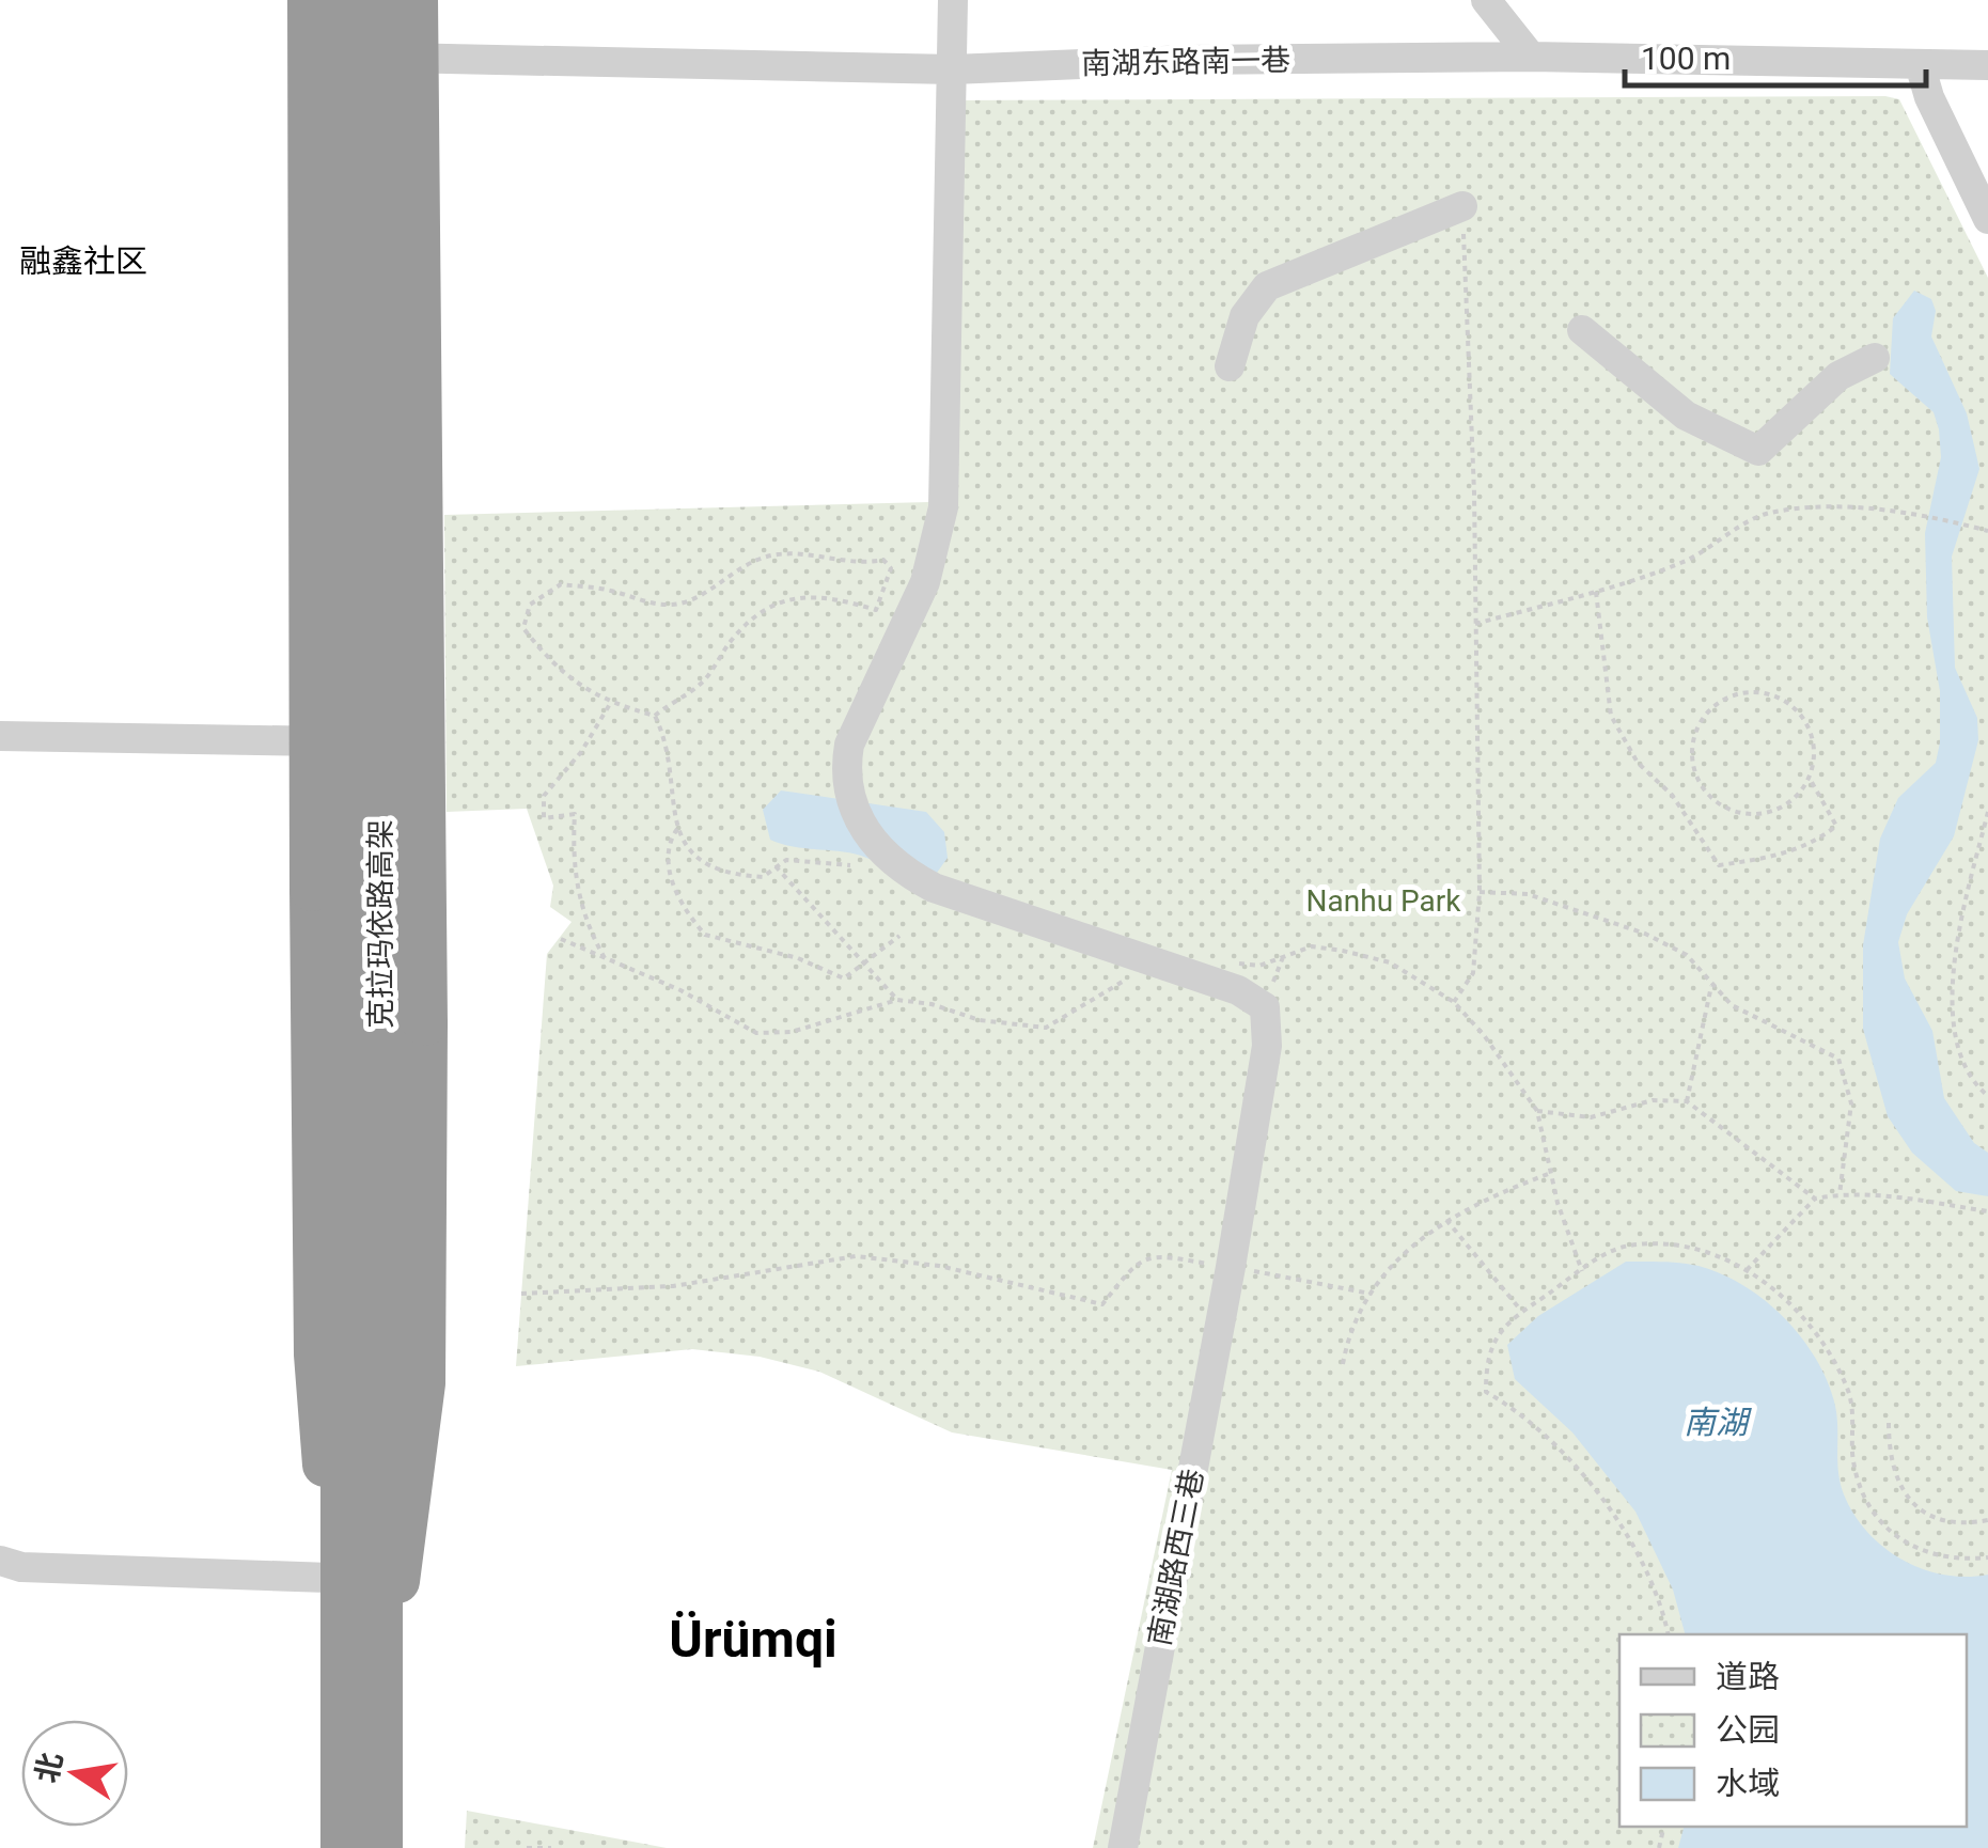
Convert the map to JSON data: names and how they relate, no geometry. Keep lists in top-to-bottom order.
{
  "streets": {
    "highway": ["克拉玛依路高架"],
    "street": ["南湖东路南一巷", "南湖路西三巷"]
  },
  "districts": ["融鑫社区", "Ürümqi"],
  "water": ["南湖"],
  "parks": ["Nanhu Park"],
  "legend": ["道路", "公园", "水域"],
  "scale_bar": "100 m",
  "north": "left"
}
